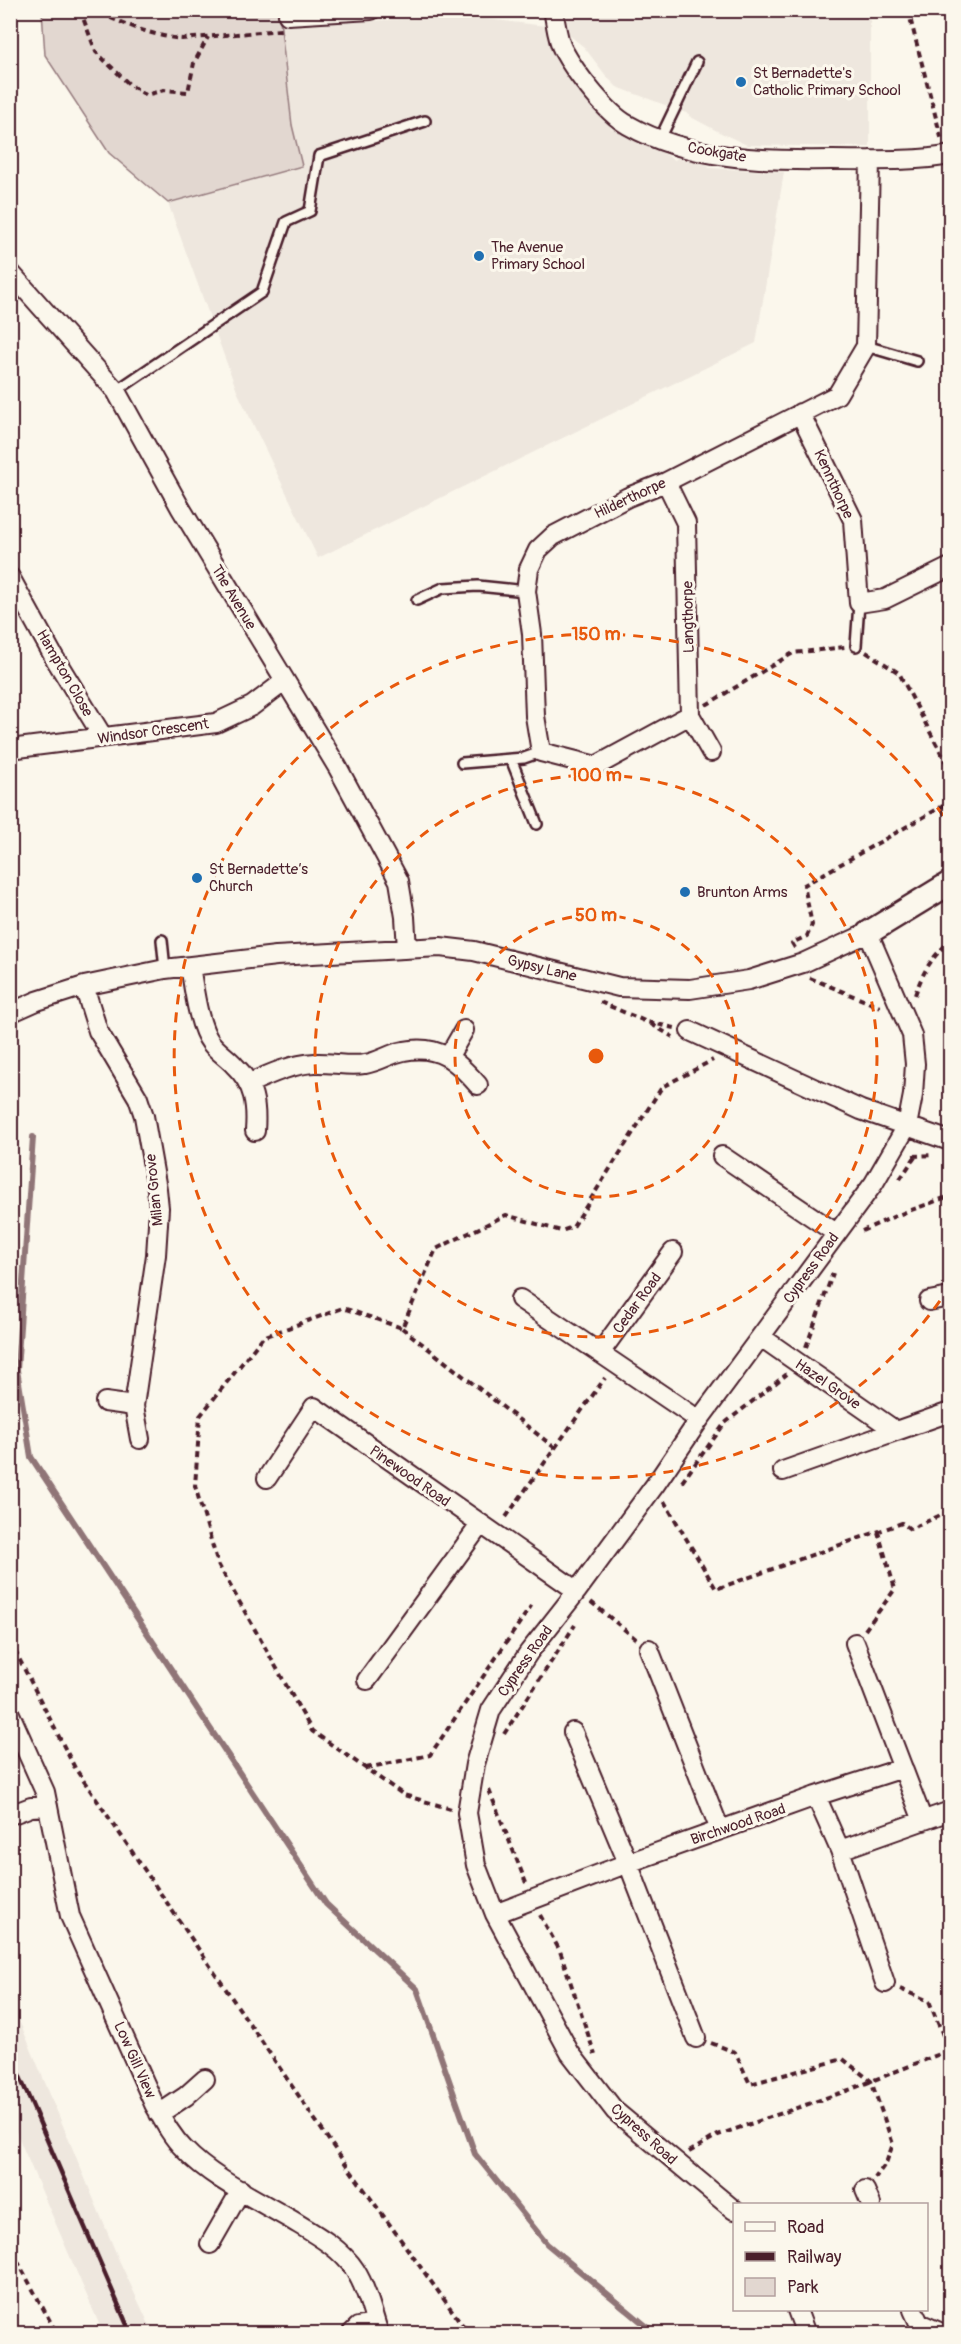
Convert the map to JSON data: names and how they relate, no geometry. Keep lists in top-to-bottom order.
{
  "streets": {
    "street": [
      "Cookgate",
      "Kennthorpe",
      "Hilderthorpe",
      "The Avenue",
      "Langthorpe",
      "Hampton Close",
      "Windsor Crescent",
      "Gypsy Lane",
      "Milan Grove",
      "Cypress Road",
      "Cedar Road",
      "Hazel Grove",
      "Pinewood Road",
      "Birchwood Road",
      "Low Gill View"
    ]
  },
  "crossings": [
    ["Cookgate", "Hilderthorpe"],
    ["Kennthorpe", "Hilderthorpe"],
    ["Hilderthorpe", "Langthorpe"],
    ["The Avenue", "Windsor Crescent"],
    ["The Avenue", "Gypsy Lane"],
    ["Hampton Close", "Windsor Crescent"],
    ["Gypsy Lane", "Milan Grove"],
    ["Cypress Road", "Hazel Grove"],
    ["Cypress Road", "Pinewood Road"],
    ["Cypress Road", "Birchwood Road"]
  ],
  "places": [
    "St Bernadette's Catholic Primary School",
    "The Avenue Primary School",
    "St Bernadette’s Church",
    "Brunton Arms"
  ],
  "legend": ["Road", "Railway", "Park"],
  "rings": ["150 m", "100 m", "50 m"]
}
